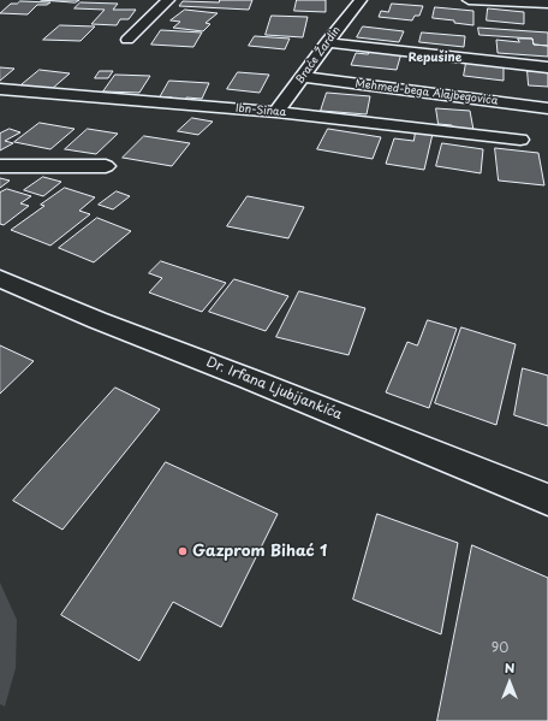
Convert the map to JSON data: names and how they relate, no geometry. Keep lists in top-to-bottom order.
{
  "streets": {
    "street": [
      "Braće Žardin",
      "Mehmed-bega Alajbegovića",
      "Ibn-Sinaa",
      "Dr. Irfana Ljubijankića"
    ]
  },
  "crossings": [
    ["Braće Žardin", "Mehmed-bega Alajbegovića"],
    ["Braće Žardin", "Ibn-Sinaa"]
  ],
  "districts": ["Repušine"],
  "places": ["Gazprom Bihać 1"],
  "house_numbers": ["90"],
  "north": "top"
}
